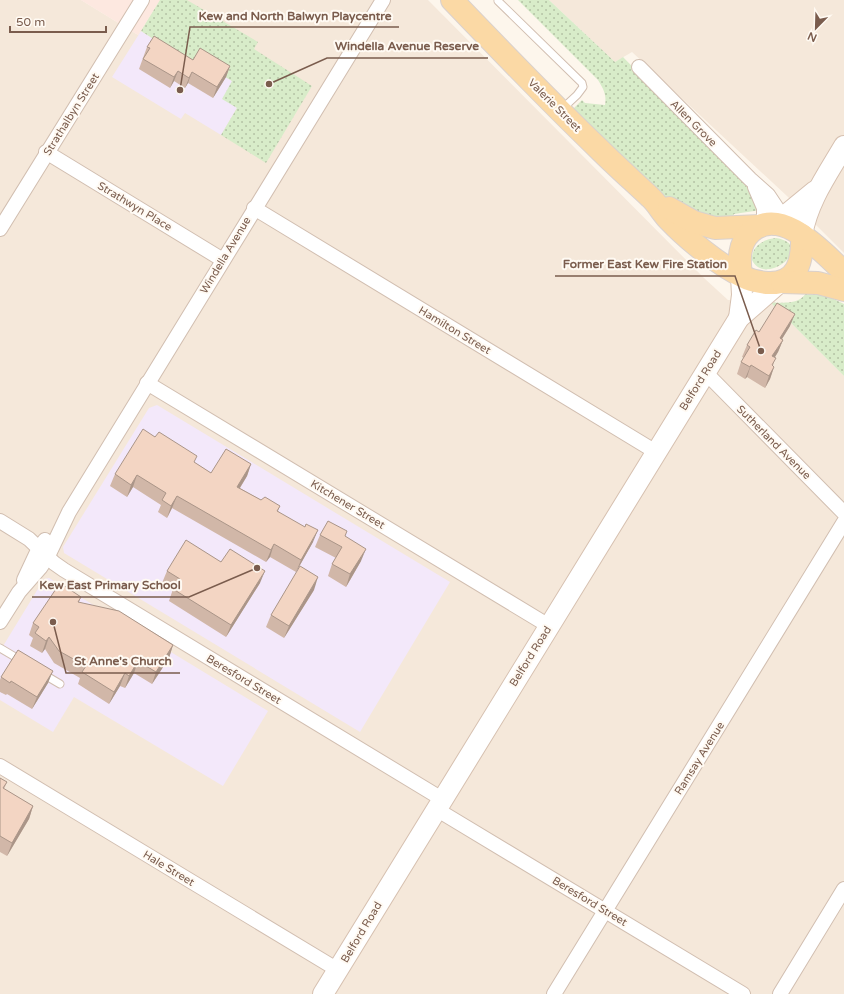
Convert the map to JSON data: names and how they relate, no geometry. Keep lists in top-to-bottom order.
{
  "streets": {
    "main road": ["Valerie Street"],
    "street": [
      "Strathalbyn Street",
      "Allen Grove",
      "Strathwyn Place",
      "Windella Avenue",
      "Hamilton Street",
      "Belford Road",
      "Sutherland Avenue",
      "Kitchener Street",
      "Beresford Street",
      "Ramsay Avenue",
      "Hale Street"
    ]
  },
  "crossings": [
    ["Valerie Street", "Allen Grove"],
    ["Valerie Street", "Belford Road"],
    ["Strathalbyn Street", "Strathwyn Place"],
    ["Allen Grove", "Belford Road"],
    ["Strathwyn Place", "Windella Avenue"],
    ["Windella Avenue", "Hamilton Street"],
    ["Windella Avenue", "Kitchener Street"],
    ["Windella Avenue", "Beresford Street"],
    ["Hamilton Street", "Belford Road"],
    ["Belford Road", "Sutherland Avenue"],
    ["Belford Road", "Kitchener Street"],
    ["Belford Road", "Beresford Street"],
    ["Belford Road", "Hale Street"],
    ["Beresford Street", "Ramsay Avenue"]
  ],
  "places": [
    "Windella Avenue Reserve",
    "Kew and North Balwyn Playcentre",
    "Former East Kew Fire Station",
    "Kew East Primary School",
    "St Anne's Church"
  ],
  "scale_bar": "50 m",
  "north": "bottom left"
}
